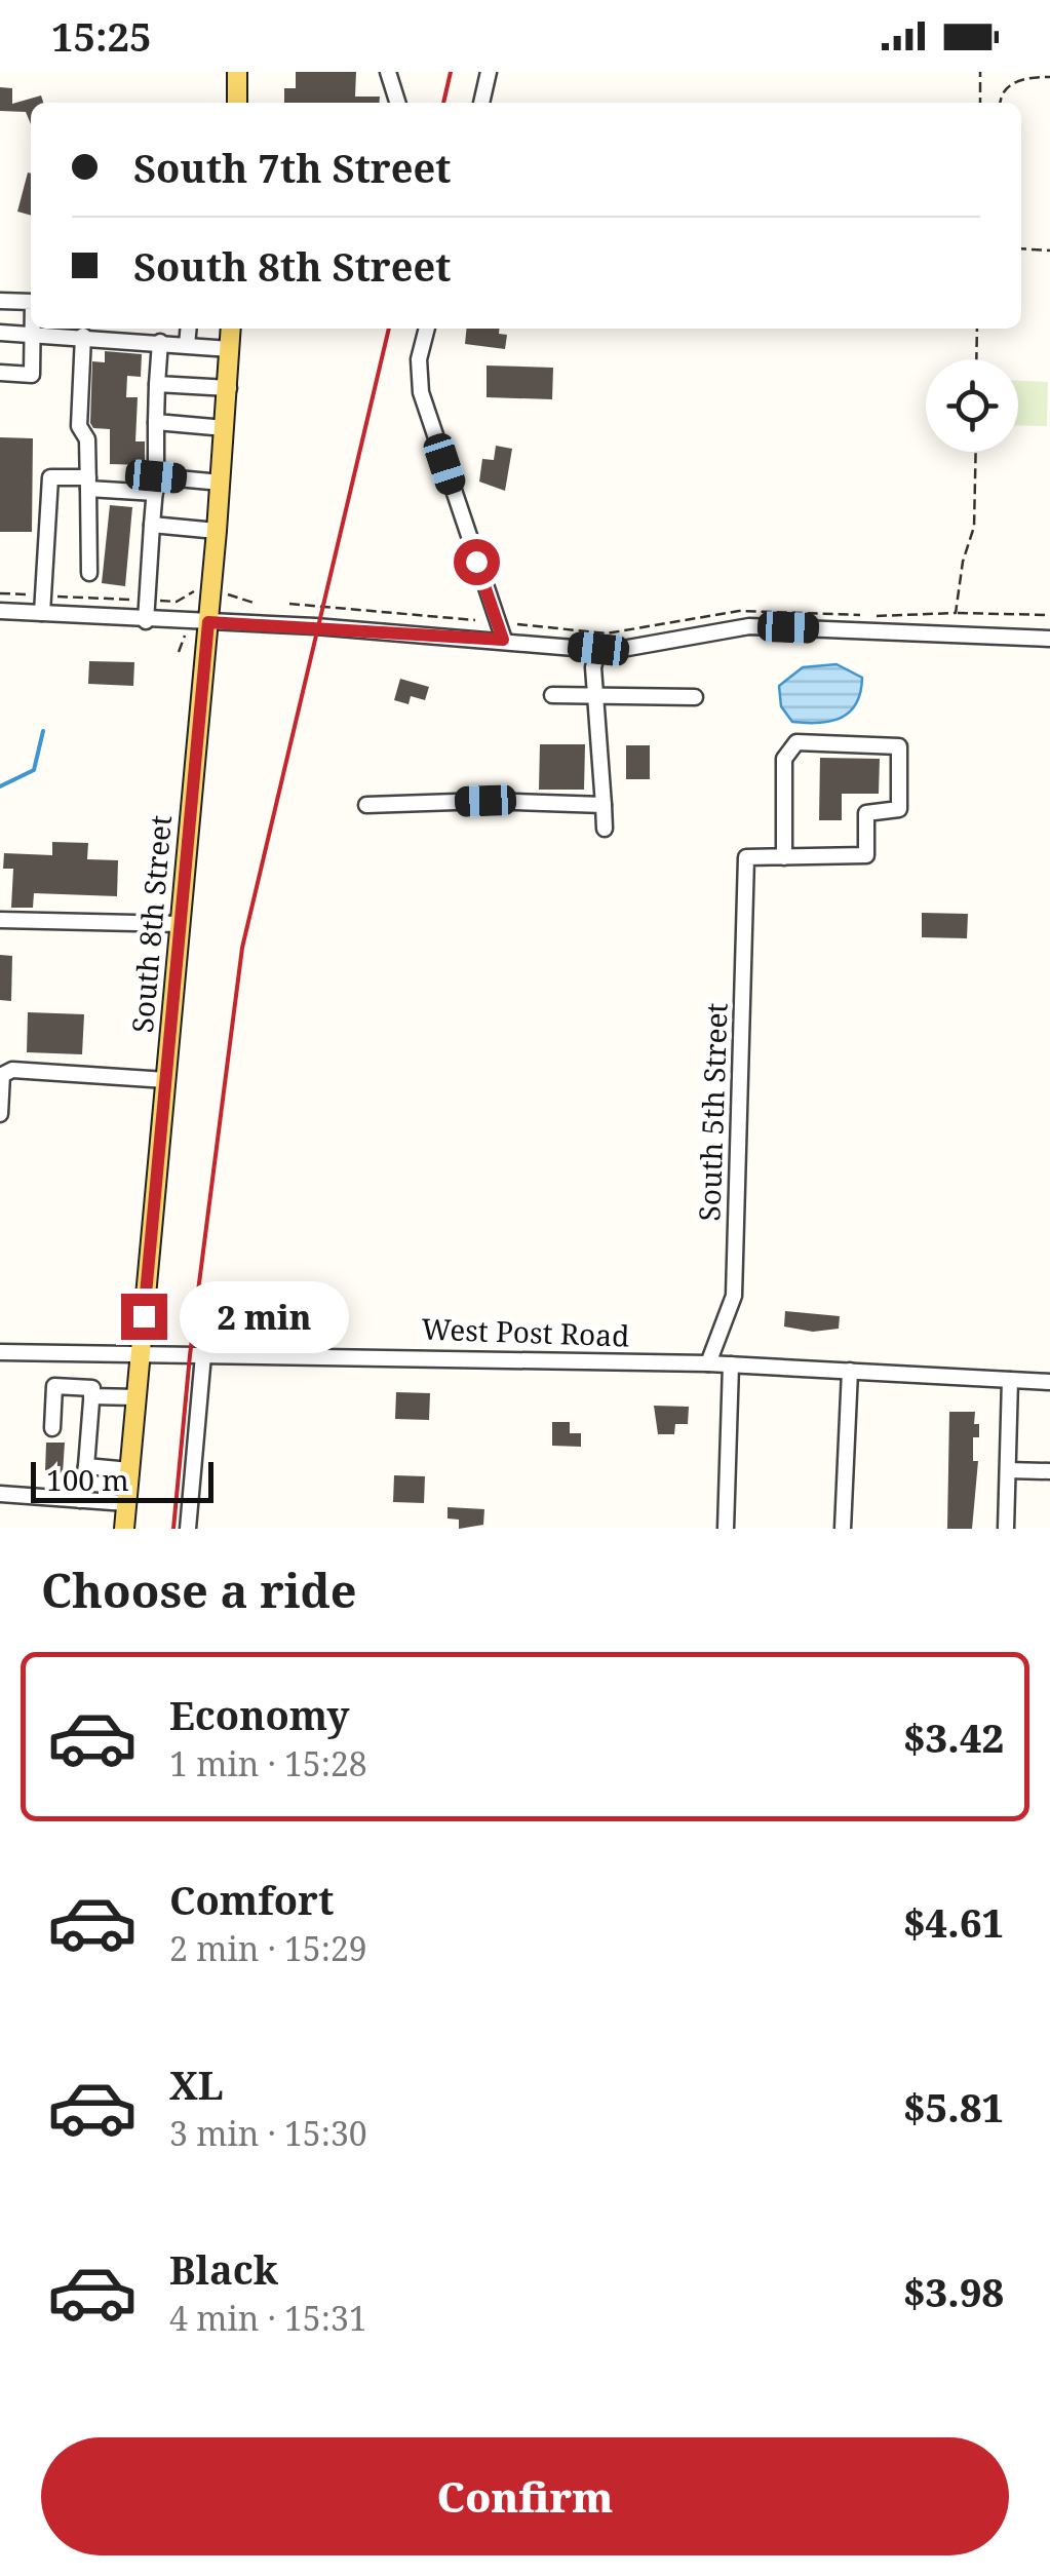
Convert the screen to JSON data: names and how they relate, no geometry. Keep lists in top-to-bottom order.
{
  "streets": {
    "main road": ["South 8th Street"],
    "street": ["South 5th Street", "West Post Road"]
  },
  "crossings": [
    ["South 8th Street", "West Post Road"],
    ["South 5th Street", "West Post Road"]
  ],
  "scale_bar": "100 m",
  "page": {
    "status": "15:25",
    "banner": ["South 7th Street", "South 8th Street"],
    "bubble": "2 min",
    "scale": "100 m",
    "heading": "Choose a ride",
    "list": [
      {
        "name": "Economy",
        "note": "1 min · 15:28",
        "value": "$3.42"
      },
      {
        "name": "Comfort",
        "note": "2 min · 15:29",
        "value": "$4.61"
      },
      {
        "name": "XL",
        "note": "3 min · 15:30",
        "value": "$5.81"
      },
      {
        "name": "Black",
        "note": "4 min · 15:31",
        "value": "$3.98"
      }
    ],
    "buttons": "Confirm"
  }
}
